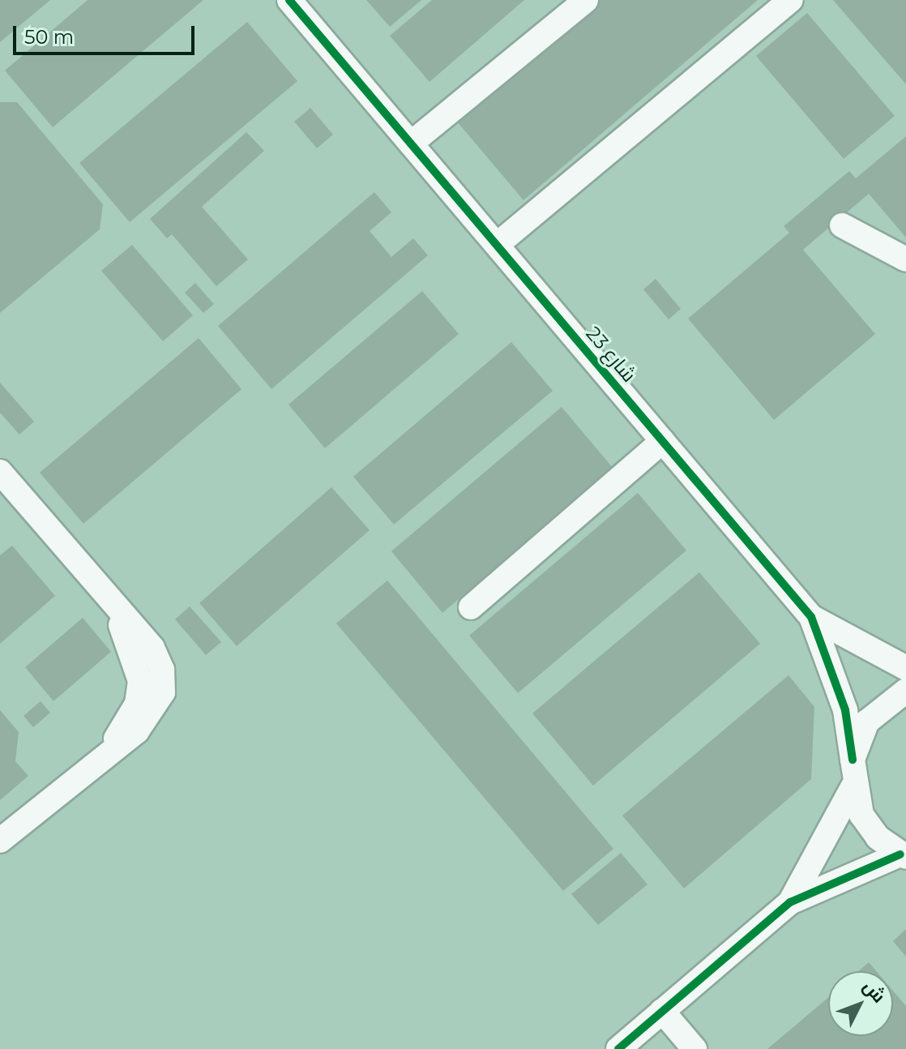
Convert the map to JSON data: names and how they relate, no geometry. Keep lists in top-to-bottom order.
{
  "streets": {
    "street": ["شارع 23"]
  },
  "scale_bar": "50 m",
  "north": "top right"
}
